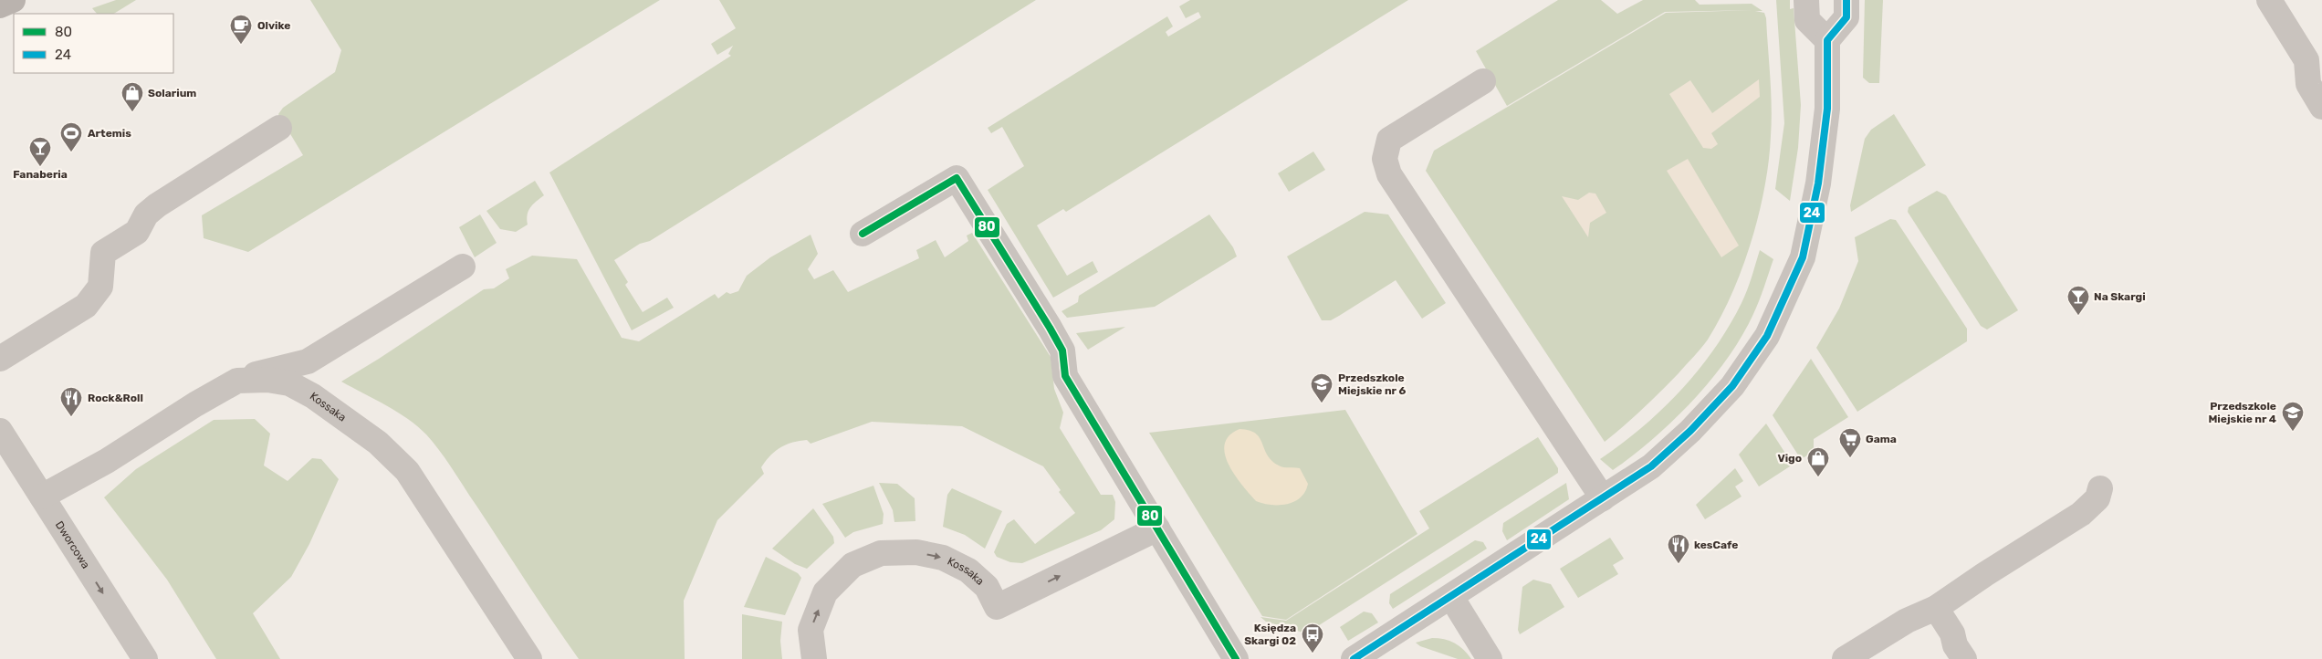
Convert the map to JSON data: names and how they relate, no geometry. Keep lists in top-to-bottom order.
{
  "streets": {
    "street": ["Kossaka", "Dworcowa"]
  },
  "crossings": [
    ["Kossaka", "Dworcowa"]
  ],
  "one_way": ["Dworcowa"],
  "places": {
    "cafe": ["Olvike"],
    "shop": ["Solarium", "Vigo"],
    "sports": ["Artemis"],
    "bar": ["Fanaberia", "Na Skargi"],
    "school or university": ["Przedszkole Miejskie nr 6", "Przedszkole Miejskie nr 4"],
    "restaurant": ["Rock&Roll", "kesCafe"],
    "supermarket": ["Gama"],
    "bus stop": ["Księdza Skargi 02"]
  },
  "lines": ["transit line 24", "transit line 80"],
  "legend": ["80", "24"]
}
